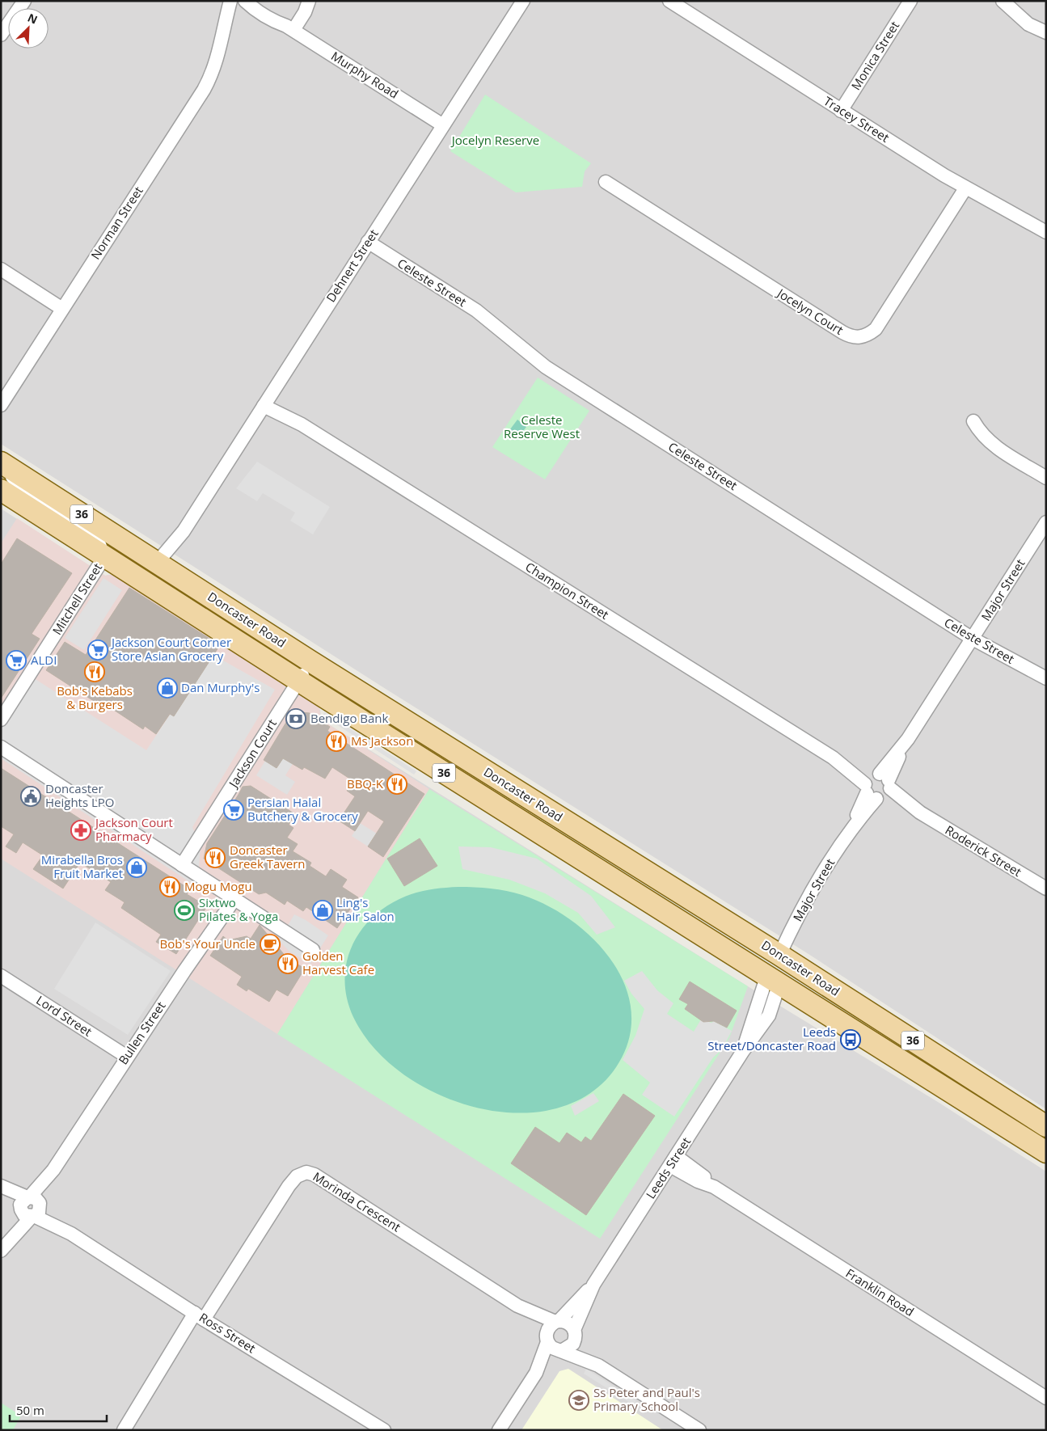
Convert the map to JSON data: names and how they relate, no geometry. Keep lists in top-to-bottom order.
{
  "streets": {
    "main road": ["36", "Doncaster Road"],
    "street": [
      "Monica Street",
      "Murphy Road",
      "Tracey Street",
      "Norman Street",
      "Dehnert Street",
      "Celeste Street",
      "Jocelyn Court",
      "Major Street",
      "Champion Street",
      "Mitchell Street",
      "Jackson Court",
      "Roderick Street",
      "Lord Street",
      "Bullen Street",
      "Leeds Street",
      "Morinda Crescent",
      "Franklin Road",
      "Ross Street"
    ]
  },
  "crossings": [
    ["Monica Street", "Tracey Street"],
    ["Murphy Road", "Dehnert Street"],
    ["Tracey Street", "Jocelyn Court"],
    ["Dehnert Street", "Celeste Street"],
    ["Dehnert Street", "Champion Street"],
    ["Dehnert Street", "Doncaster Road"],
    ["Celeste Street", "Major Street"],
    ["Major Street", "Champion Street"],
    ["Major Street", "Doncaster Road"],
    ["Major Street", "Roderick Street"],
    ["Champion Street", "Roderick Street"],
    ["Mitchell Street", "Doncaster Road"],
    ["Doncaster Road", "Jackson Court"],
    ["Doncaster Road", "Leeds Street"],
    ["Lord Street", "Bullen Street"],
    ["Bullen Street", "Ross Street"],
    ["Leeds Street", "Morinda Crescent"],
    ["Leeds Street", "Franklin Road"],
    ["Morinda Crescent", "Ross Street"]
  ],
  "parks": ["Jocelyn Reserve", "Celeste Reserve West"],
  "places": {
    "supermarket": ["Jackson Court Corner Store Asian Grocery", "ALDI", "Persian Halal Butchery & Grocery"],
    "restaurant": [
      "Bob's Kebabs & Burgers",
      "Ms Jackson",
      "BBQ-K",
      "Doncaster Greek Tavern",
      "Mogu Mogu",
      "Golden Harvest Cafe"
    ],
    "shop": ["Dan Murphy's", "Mirabella Bros Fruit Market", "Ling's Hair Salon"],
    "bank": ["Bendigo Bank"],
    "public building": ["Doncaster Heights LPO"],
    "pharmacy": ["Jackson Court Pharmacy"],
    "sports": ["Sixtwo Pilates & Yoga"],
    "cafe": ["Bob's Your Uncle"],
    "bus stop": ["Leeds Street/Doncaster Road"],
    "school or university": ["Ss Peter and Paul's Primary School"]
  },
  "scale_bar": "50 m",
  "north": "top right"
}
